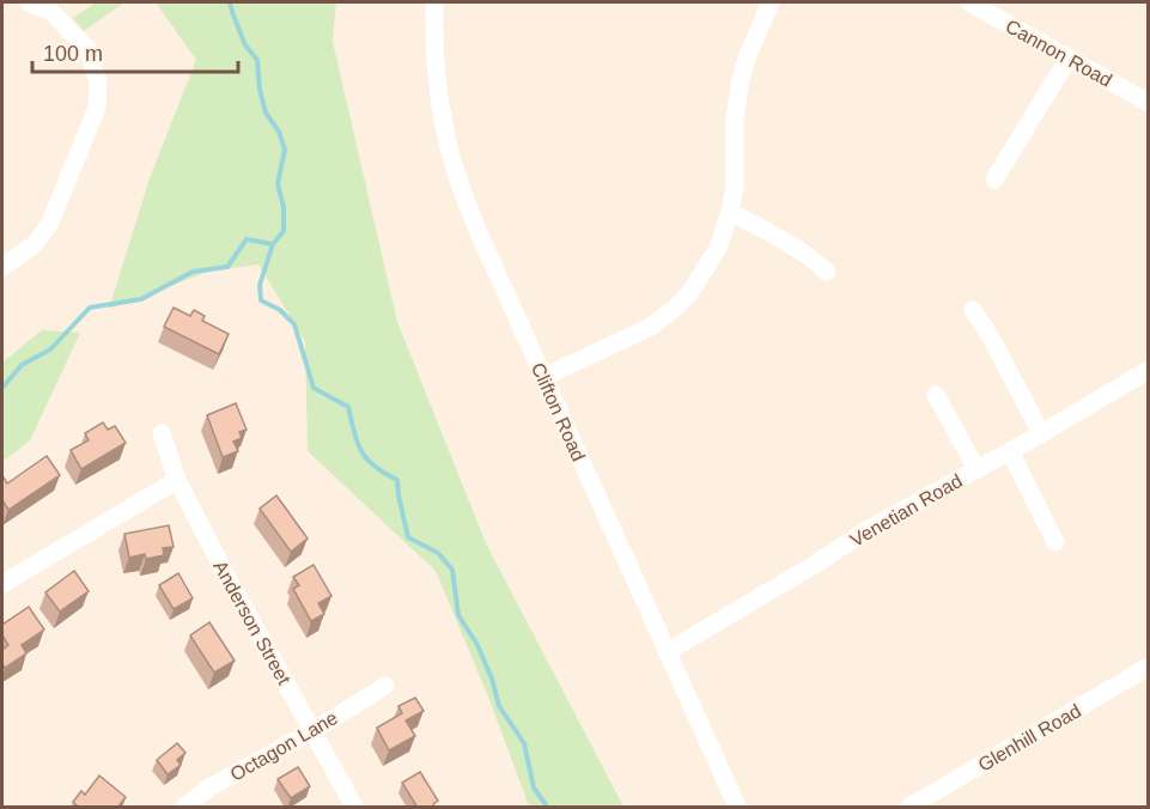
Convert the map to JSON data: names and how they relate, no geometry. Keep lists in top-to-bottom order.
{
  "streets": {
    "street": [
      "Cannon Road",
      "Clifton Road",
      "Venetian Road",
      "Anderson Street",
      "Glenhill Road",
      "Octagon Lane"
    ]
  },
  "crossings": [
    ["Clifton Road", "Venetian Road"],
    ["Anderson Street", "Octagon Lane"]
  ],
  "scale_bar": "100 m"
}
